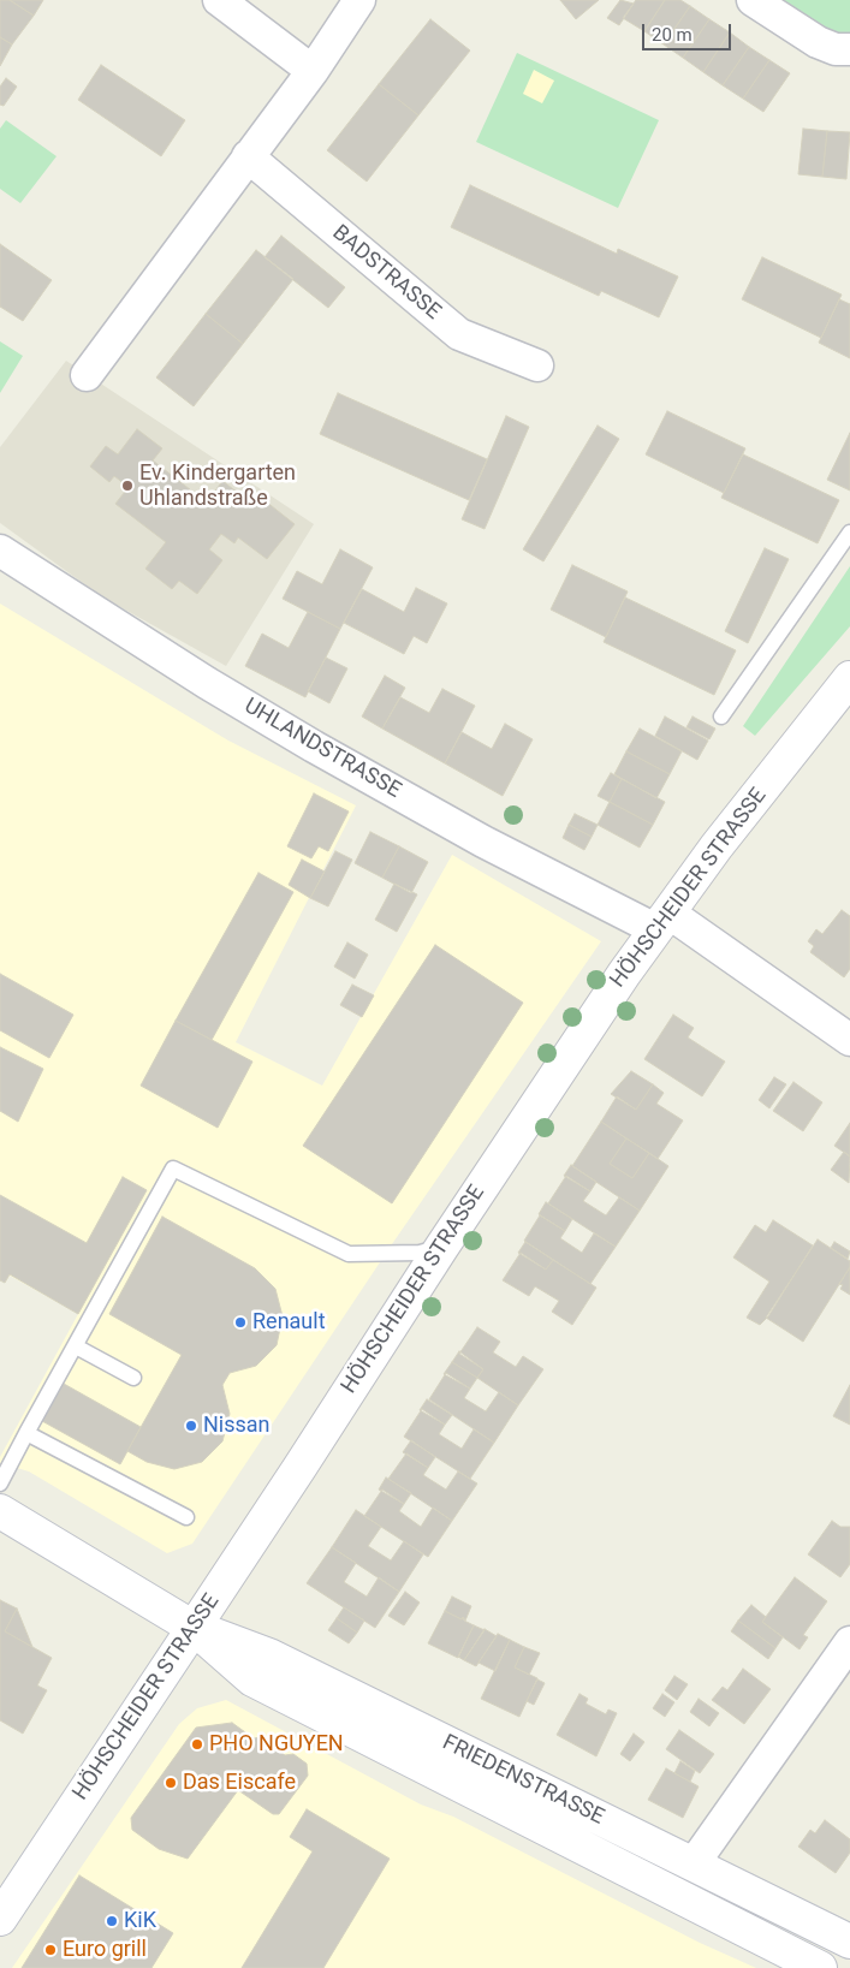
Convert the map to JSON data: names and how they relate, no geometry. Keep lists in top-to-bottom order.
{
  "streets": {
    "main road": ["HÖHSCHEIDER STRASSE", "FRIEDENSTRASSE"],
    "street": ["BADSTRASSE", "UHLANDSTRASSE"]
  },
  "crossings": [
    ["UHLANDSTRASSE", "HÖHSCHEIDER STRASSE"],
    ["HÖHSCHEIDER STRASSE", "FRIEDENSTRASSE"]
  ],
  "places": [
    "Ev. Kindergarten Uhlandstraße",
    "Renault",
    "Nissan",
    "PHO NGUYEN",
    "Das Eiscafe",
    "KiK",
    "Euro grill"
  ],
  "scale_bar": "20 m"
}
